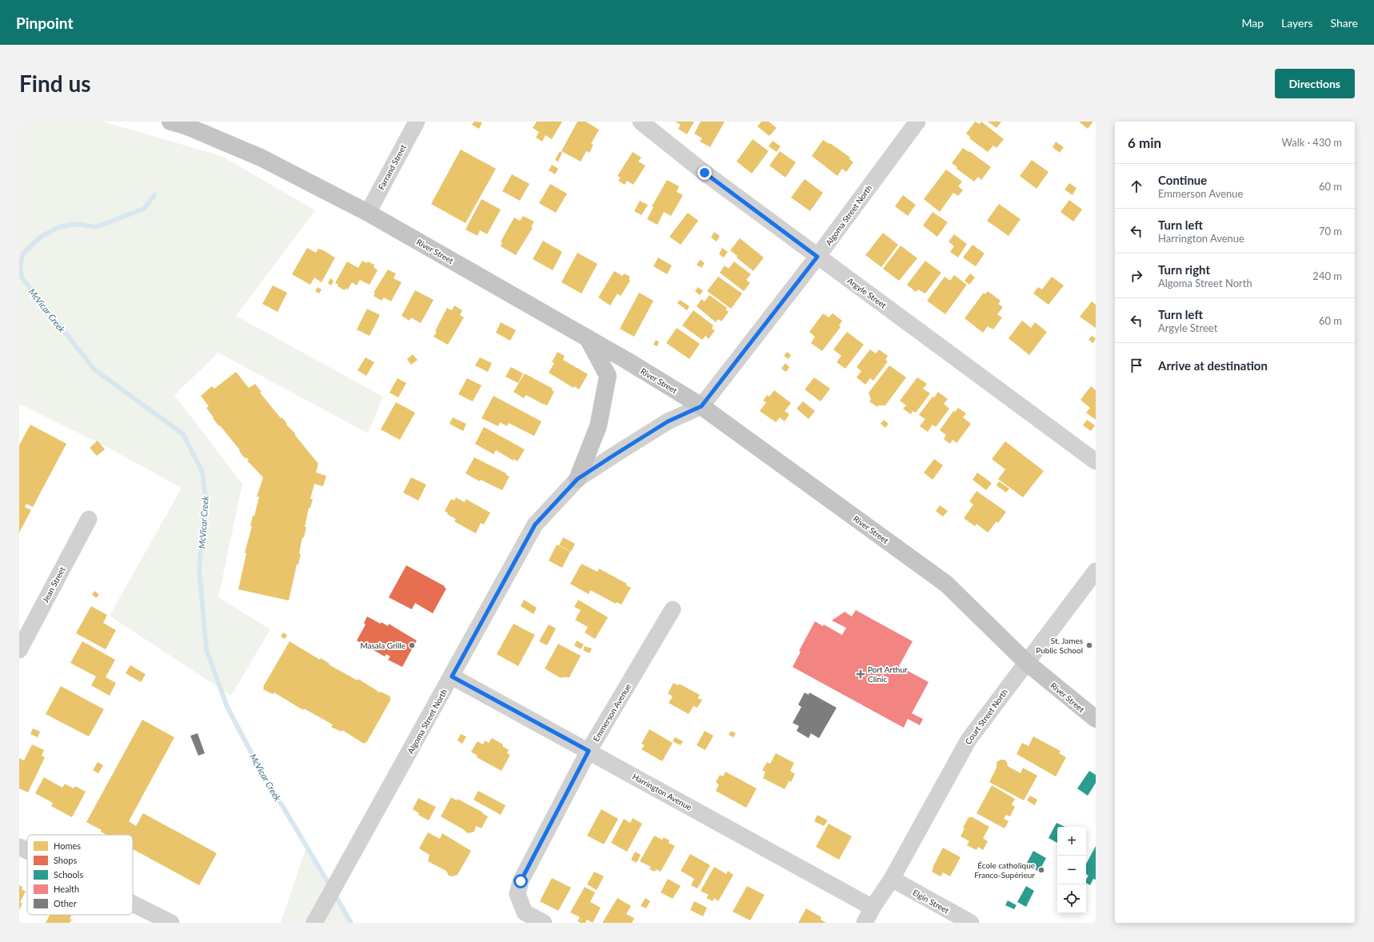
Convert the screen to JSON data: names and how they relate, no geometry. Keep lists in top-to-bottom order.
{
  "streets": {
    "main road": ["River Street"],
    "street": [
      "Farrand Street",
      "Algoma Street North",
      "Argyle Street",
      "Jean Street",
      "Emmerson Avenue",
      "Court Street North",
      "Harrington Avenue",
      "Elgin Street"
    ]
  },
  "crossings": [
    ["Farrand Street", "River Street"],
    ["Algoma Street North", "River Street"],
    ["Algoma Street North", "Argyle Street"],
    ["Algoma Street North", "Harrington Avenue"],
    ["River Street", "Court Street North"],
    ["Emmerson Avenue", "Harrington Avenue"],
    ["Court Street North", "Harrington Avenue"],
    ["Court Street North", "Elgin Street"]
  ],
  "water": ["McVicar Creek"],
  "places": {
    "other": ["Masala Grille", "St. James Public School", "École catholique Franco-Supérieur"],
    "health": ["Port Arthur Clinic"]
  },
  "legend": [
    "Homes",
    "Shops",
    "Schools",
    "Health",
    "Other"
  ],
  "page": {
    "header": "Pinpoint",
    "nav": ["Map", "Layers", "Share"],
    "buttons": "Directions",
    "title": "Find us",
    "heading": ["6 min", "Walk · 430 m"],
    "list": [
      ["Continue", "Emmerson Avenue", "60 m"],
      ["Turn left", "Harrington Avenue", "70 m"],
      ["Turn right", "Algoma Street North", "240 m"],
      ["Turn left", "Argyle Street", "60 m"],
      "Arrive at destination"
    ],
    "map_buttons": ["+", "−"]
  }
}
